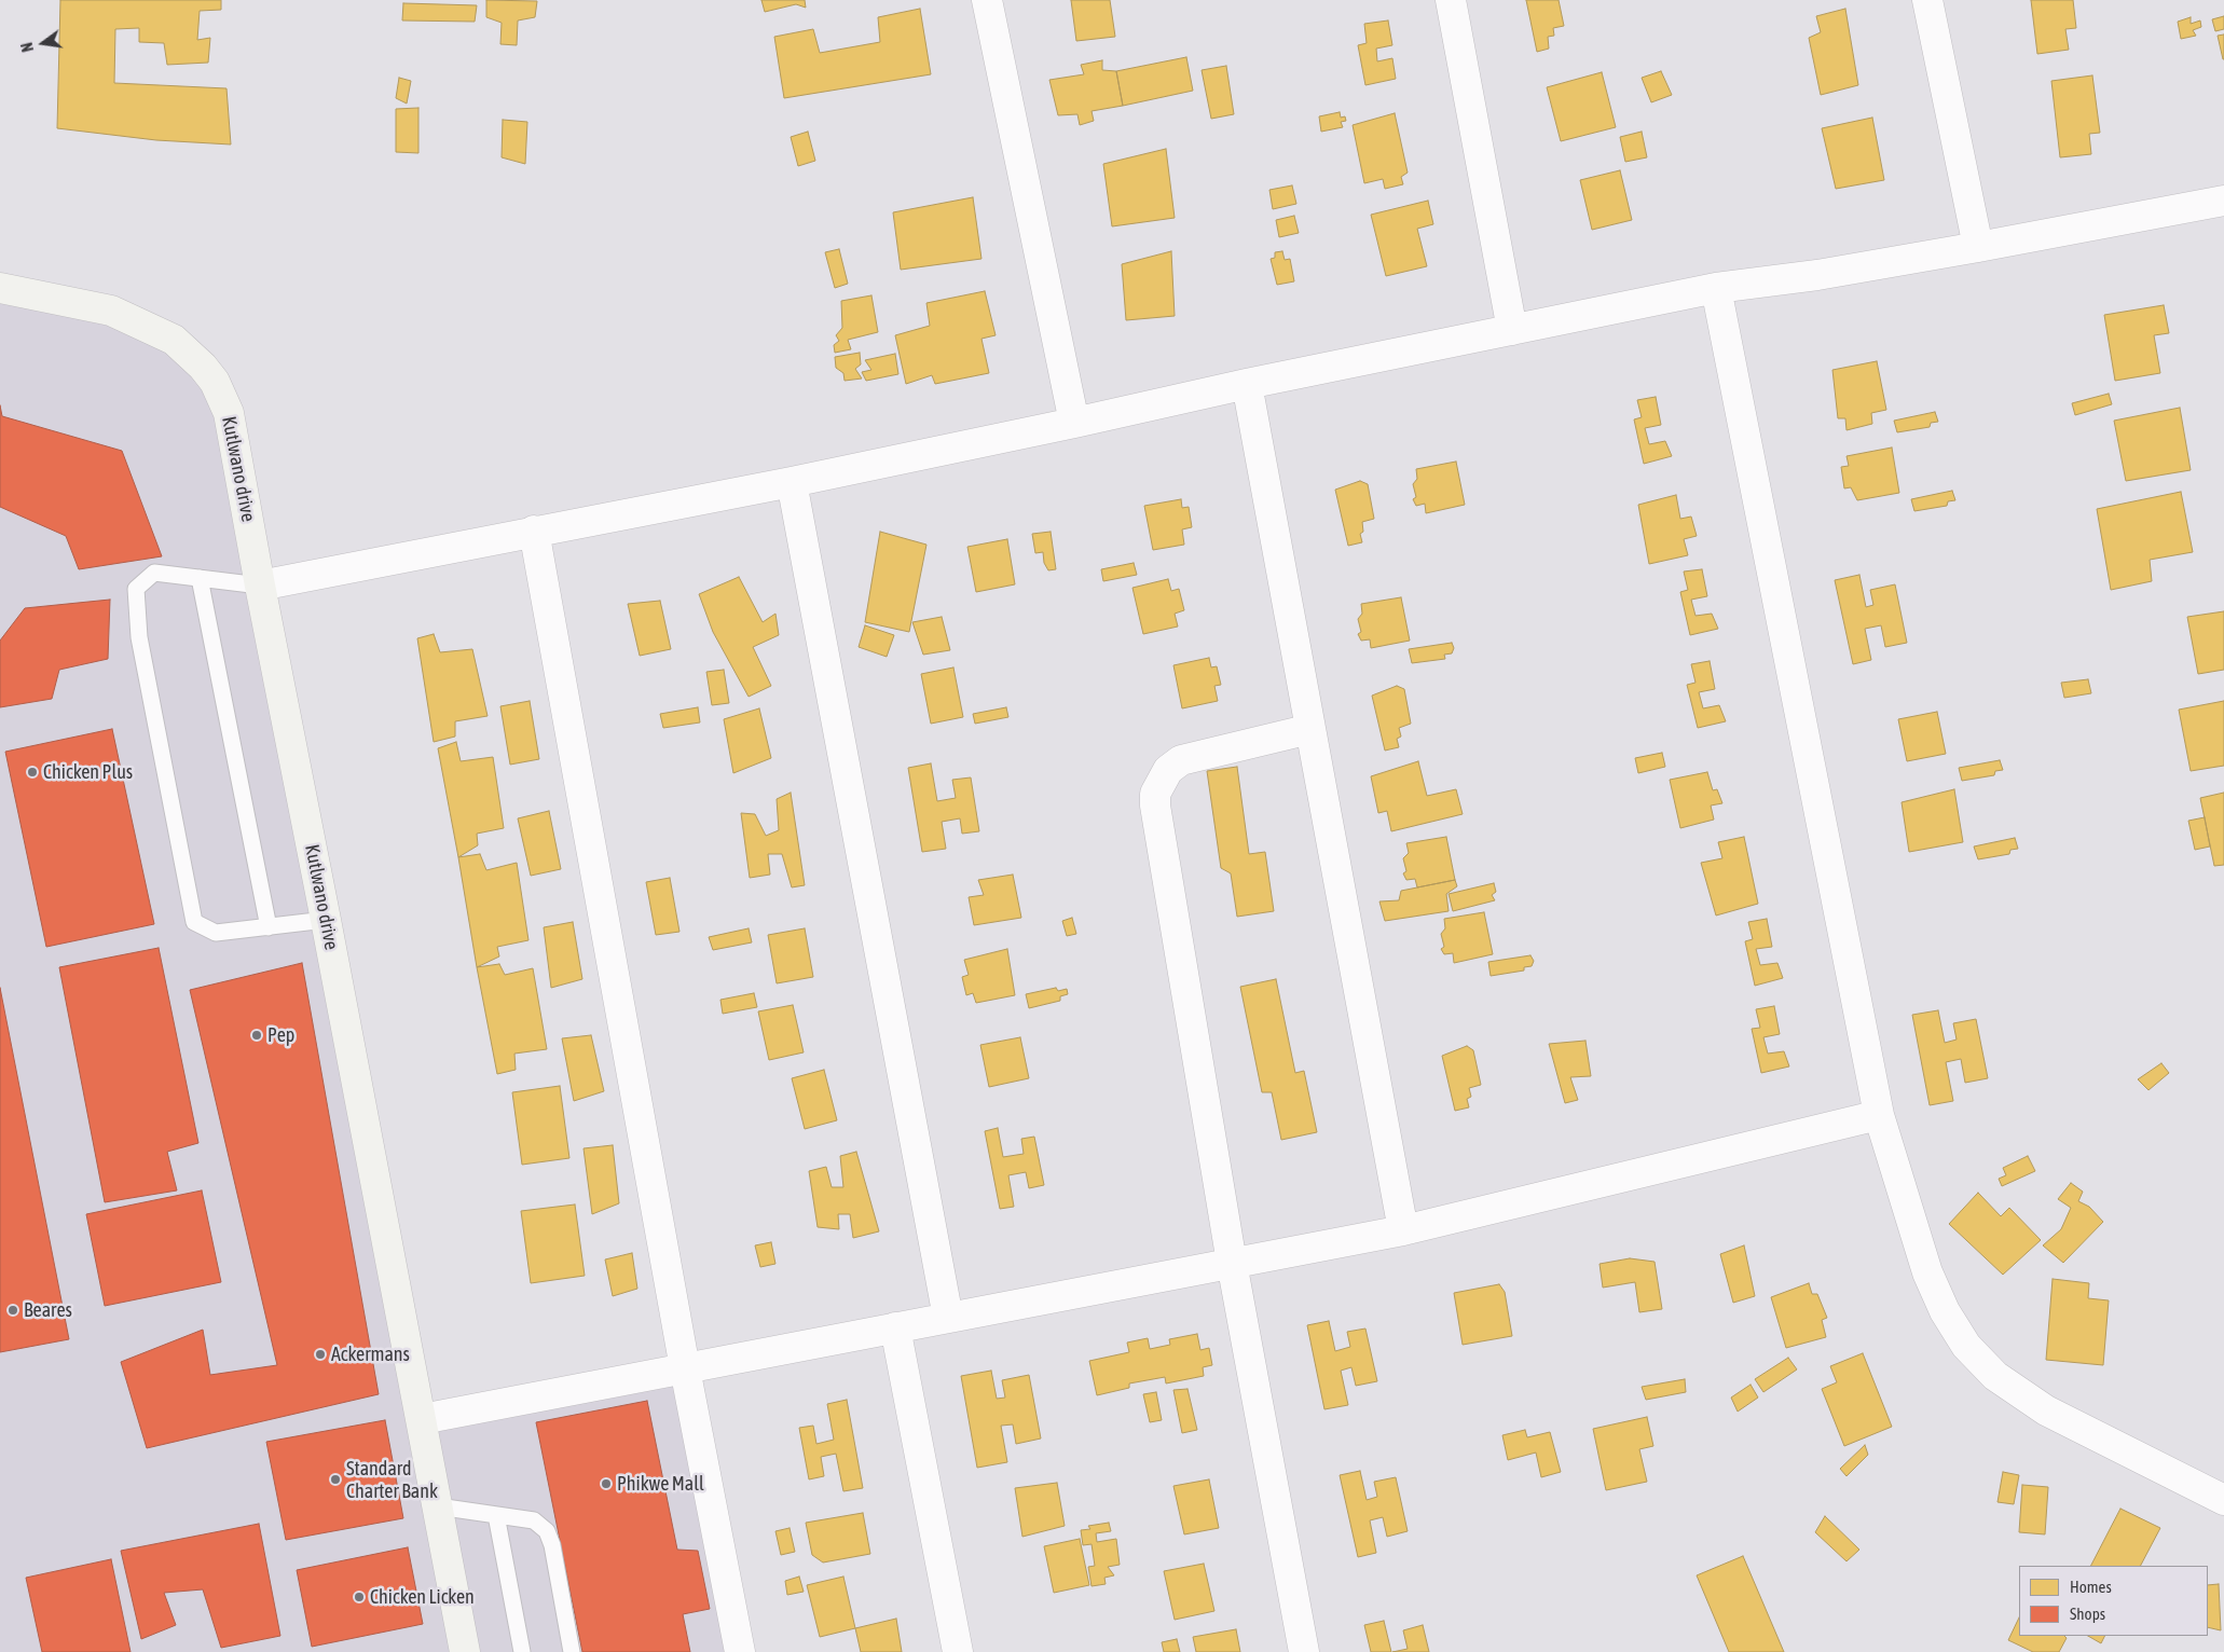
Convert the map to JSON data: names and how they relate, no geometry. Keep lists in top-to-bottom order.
{
  "streets": {
    "street": ["Kutlwano drive"]
  },
  "places": [
    "Chicken Plus",
    "Pep",
    "Beares",
    "Ackermans",
    "Standard Charter Bank",
    "Phikwe Mall",
    "Chicken Licken"
  ],
  "legend": ["Homes", "Shops"],
  "north": "left"
}
